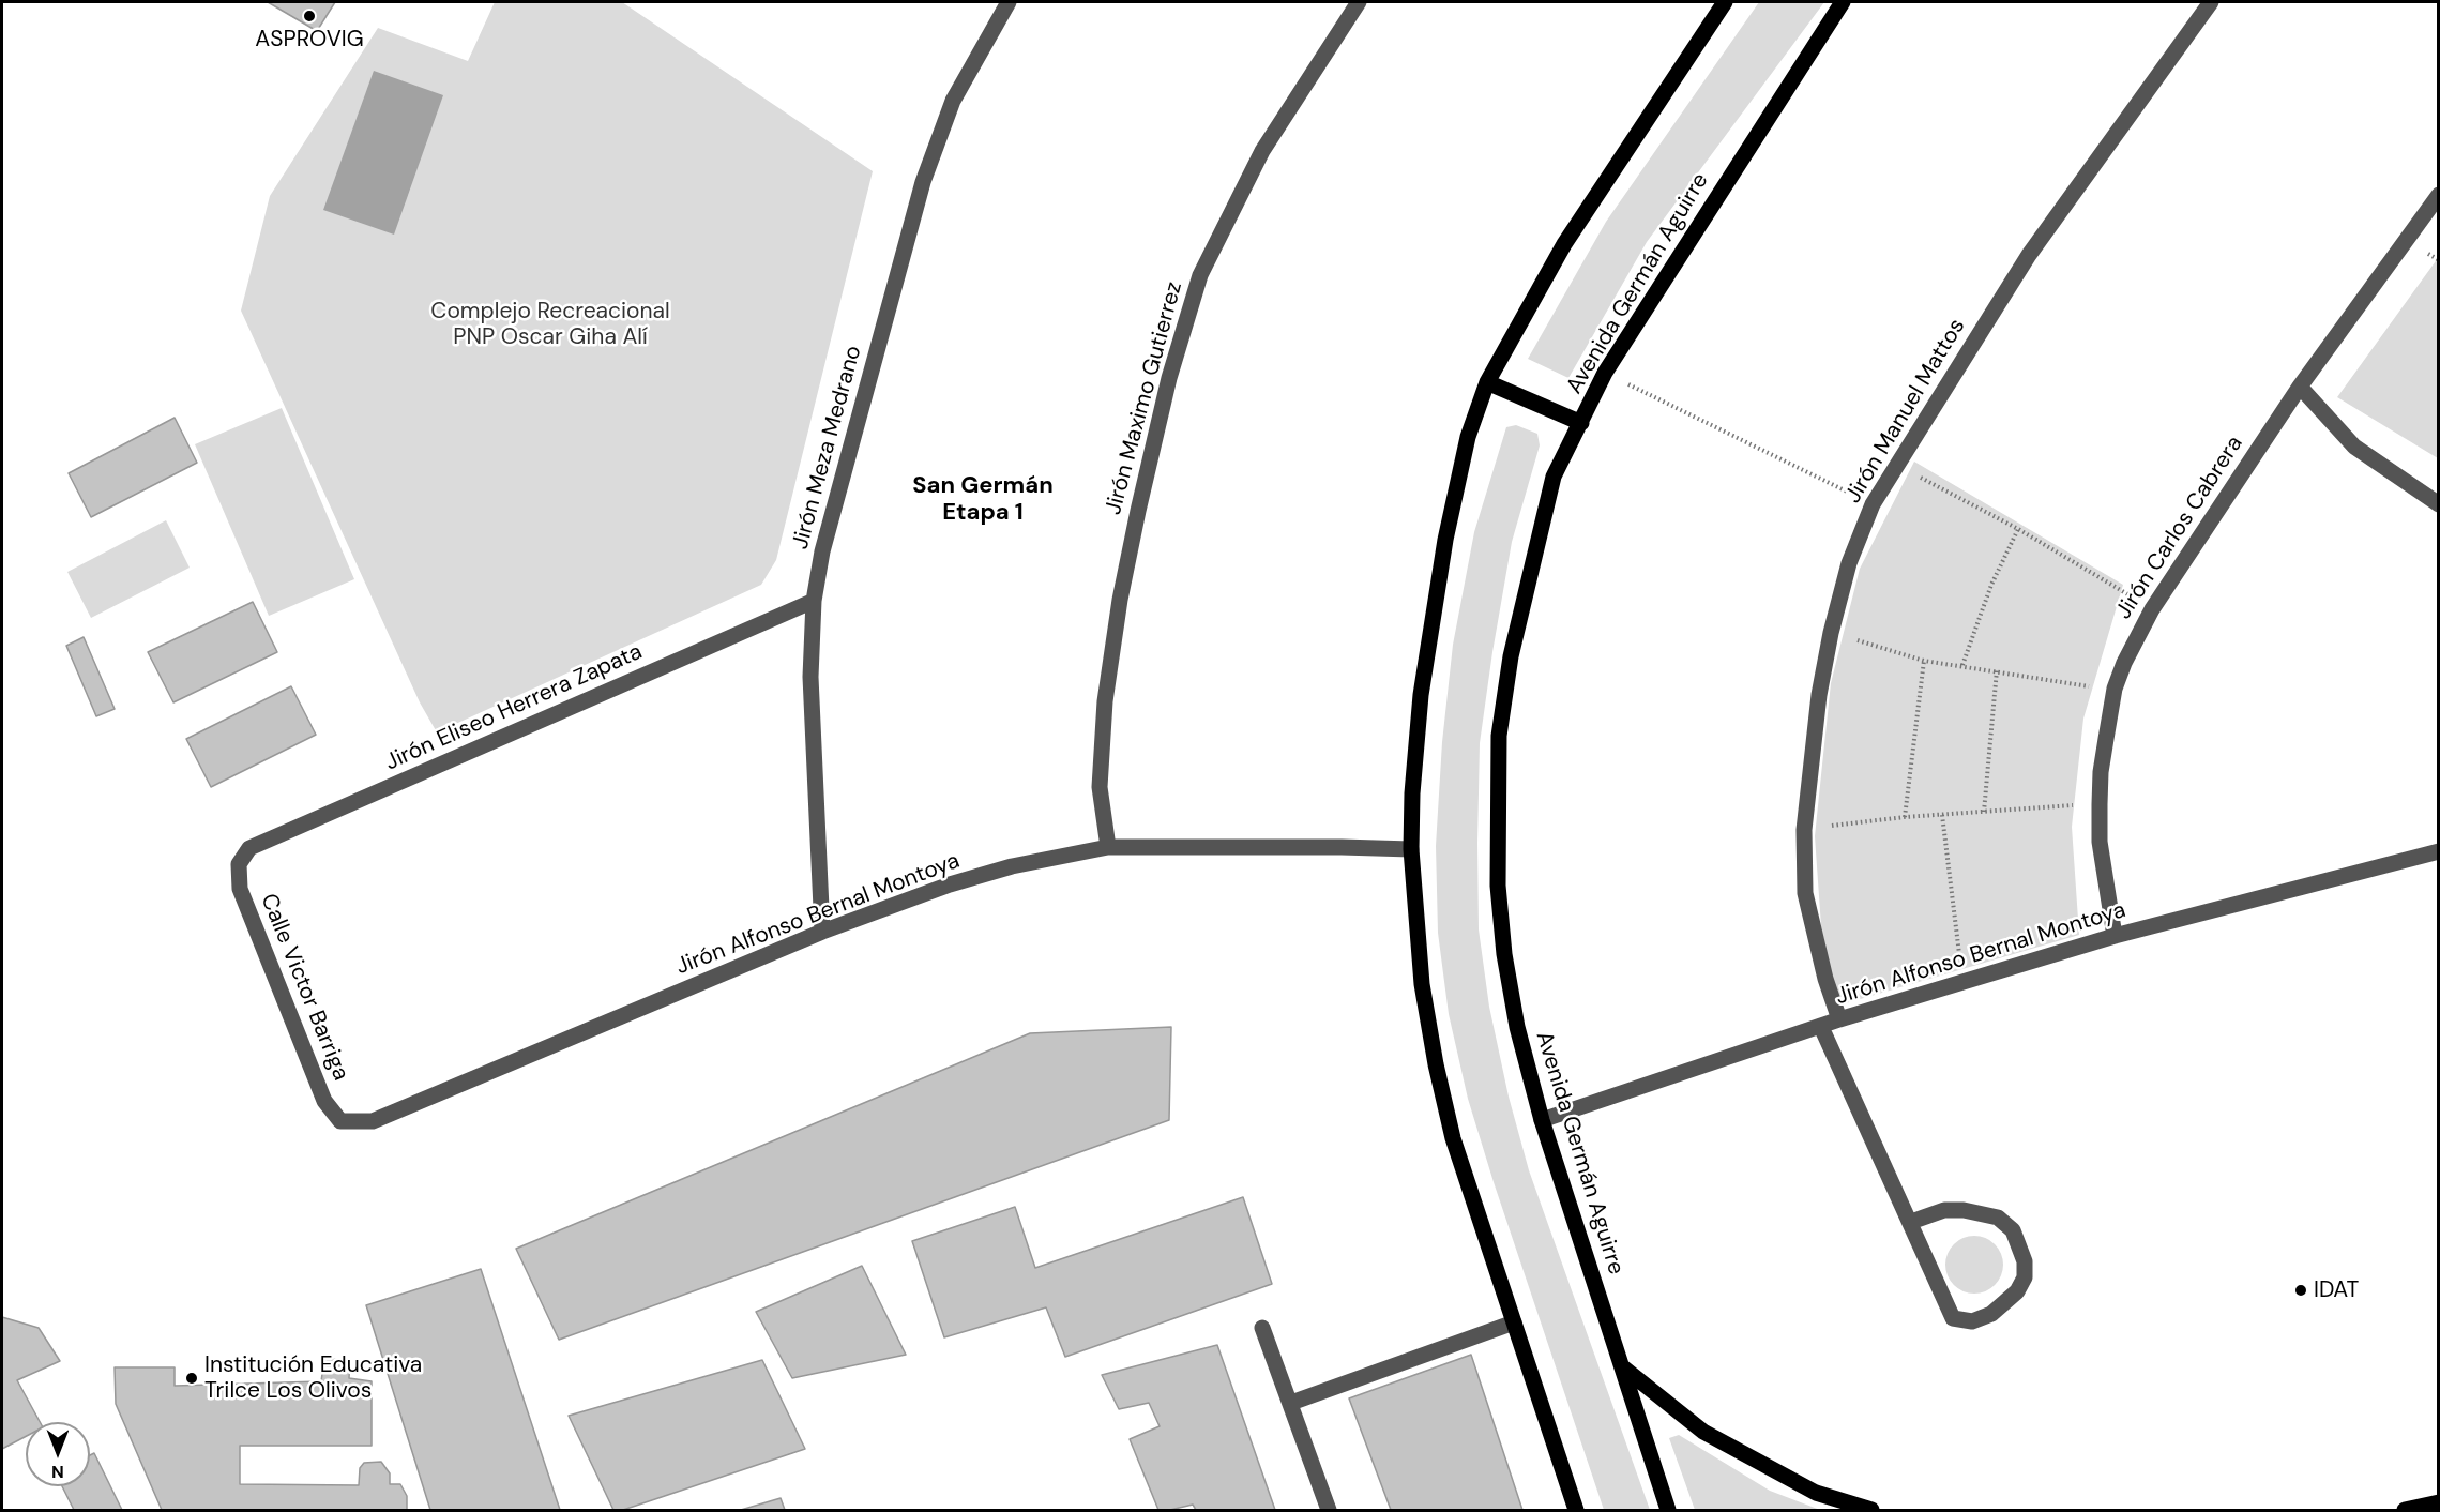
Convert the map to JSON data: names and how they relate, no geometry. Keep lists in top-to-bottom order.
{
  "streets": {
    "main road": ["Avenida Germán Aguirre"],
    "street": [
      "Jirón Maximo Gutierrez",
      "Jirón Manuel Mattos",
      "Jirón Meza Medrano",
      "Jirón Carlos Cabrera",
      "Jirón Eliseo Herrera Zapata",
      "Jirón Alfonso Bernal Montoya",
      "Calle Victor Barriga"
    ]
  },
  "crossings": [
    ["Avenida Germán Aguirre", "Jirón Alfonso Bernal Montoya"],
    ["Jirón Maximo Gutierrez", "Jirón Alfonso Bernal Montoya"],
    ["Jirón Manuel Mattos", "Jirón Alfonso Bernal Montoya"],
    ["Jirón Meza Medrano", "Jirón Eliseo Herrera Zapata"],
    ["Jirón Meza Medrano", "Jirón Alfonso Bernal Montoya"],
    ["Jirón Carlos Cabrera", "Jirón Alfonso Bernal Montoya"],
    ["Jirón Eliseo Herrera Zapata", "Calle Victor Barriga"],
    ["Jirón Alfonso Bernal Montoya", "Calle Victor Barriga"]
  ],
  "districts": ["San Germán Etapa 1"],
  "parks": ["Complejo Recreacional PNP Oscar Giha Alí"],
  "places": ["ASPROVIG", "IDAT", "Institución Educativa Trilce Los Olivos"],
  "north": "bottom"
}
